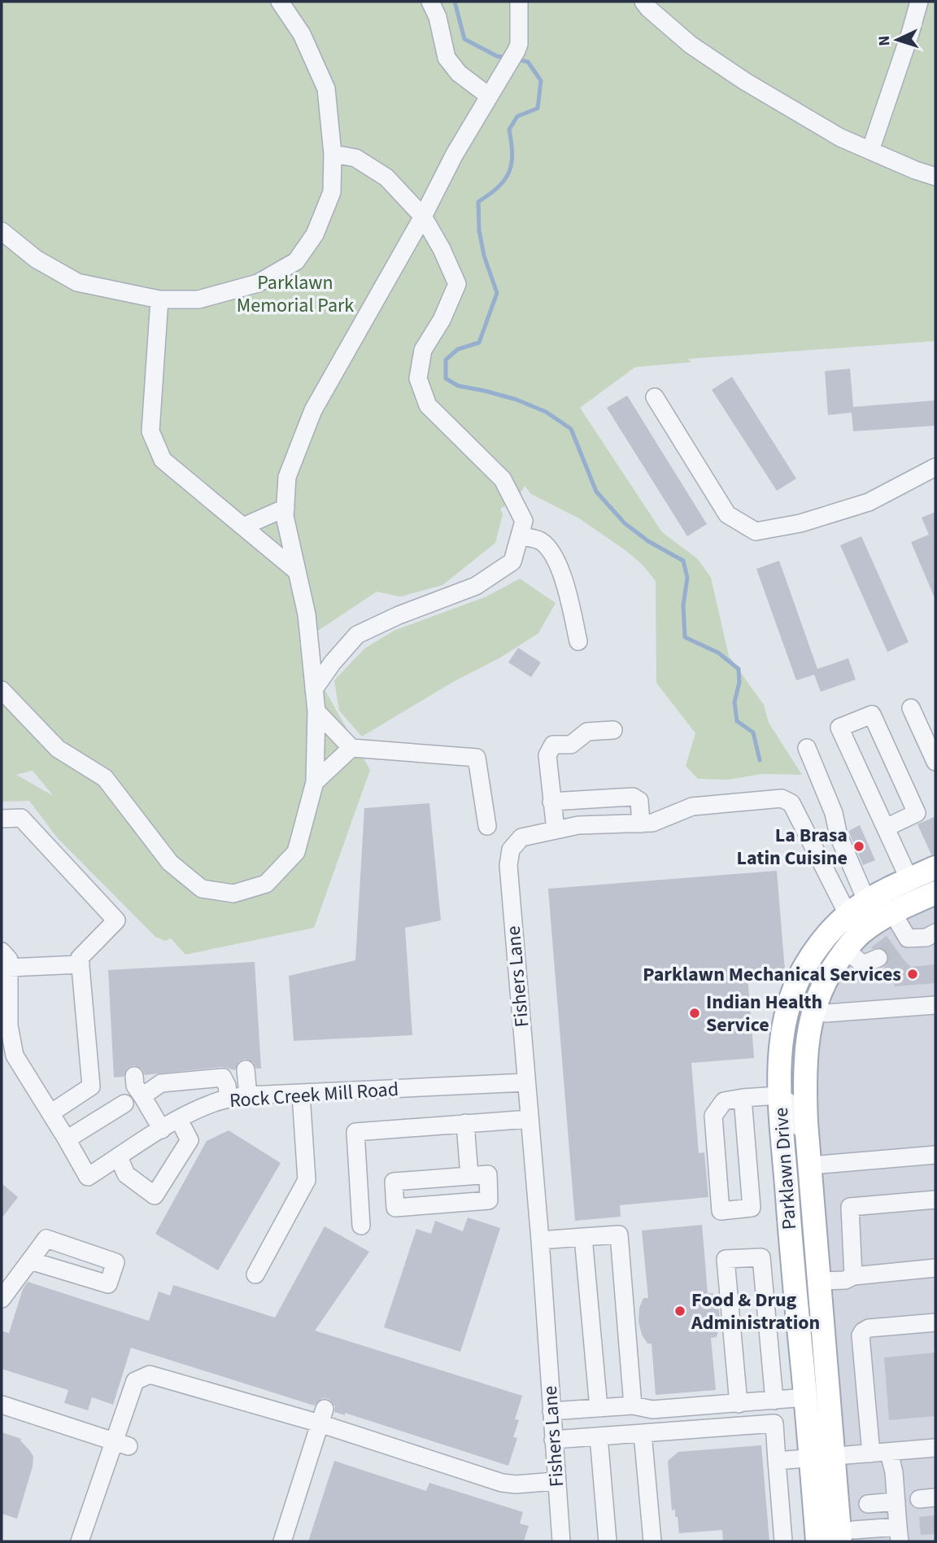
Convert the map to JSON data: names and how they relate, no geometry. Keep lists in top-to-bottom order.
{
  "streets": {
    "main road": ["Parklawn Drive"],
    "street": ["Fishers Lane", "Rock Creek Mill Road"]
  },
  "crossings": [
    ["Fishers Lane", "Rock Creek Mill Road"],
    ["Fishers Lane", "Parklawn Drive"]
  ],
  "parks": ["Parklawn Memorial Park"],
  "places": [
    "La Brasa Latin Cuisine",
    "Parklawn Mechanical Services",
    "Indian Health Service",
    "Food & Drug Administration"
  ],
  "north": "left"
}
